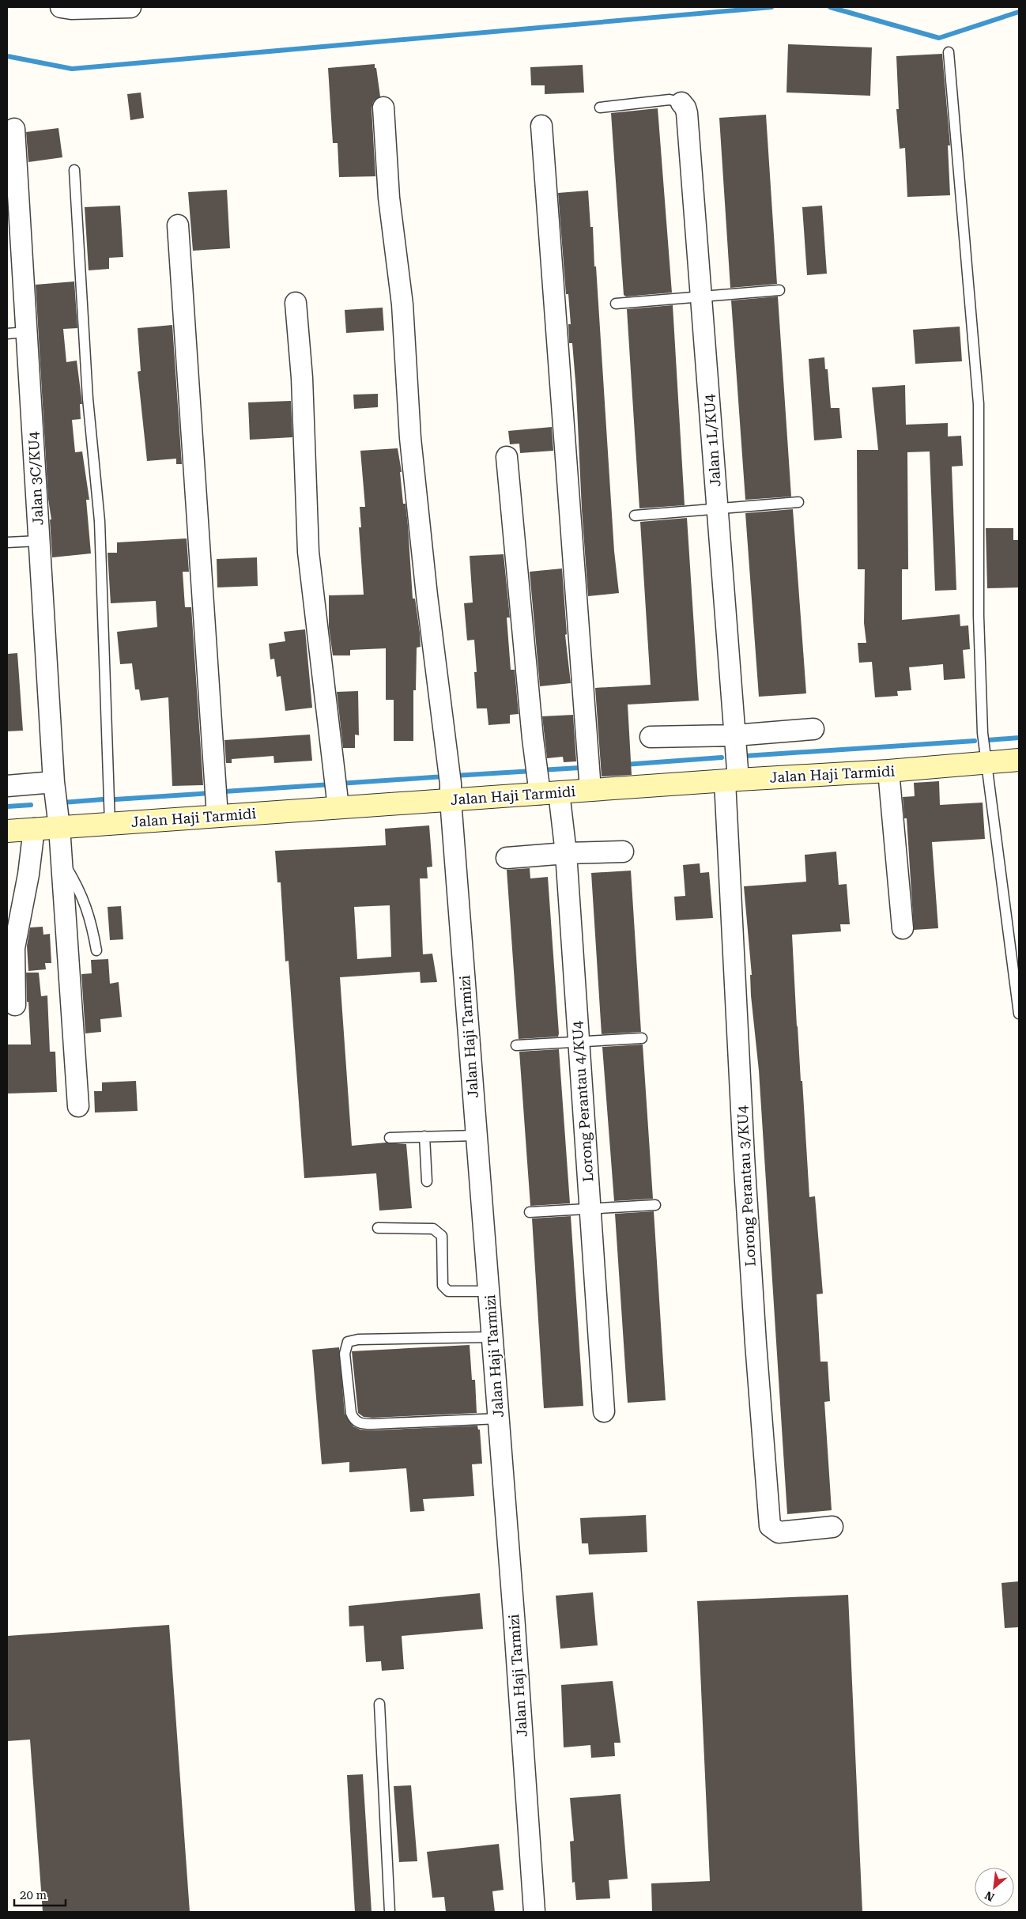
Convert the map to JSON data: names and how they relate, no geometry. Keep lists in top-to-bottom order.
{
  "streets": {
    "street": [
      "Jalan 1L/KU4",
      "Jalan 3C/KU4",
      "Jalan Haji Tarmidi",
      "Jalan Haji Tarmizi",
      "Lorong Perantau 4/KU4",
      "Lorong Perantau 3/KU4"
    ]
  },
  "crossings": [
    ["Jalan 1L/KU4", "Jalan Haji Tarmidi"],
    ["Jalan 1L/KU4", "Lorong Perantau 3/KU4"],
    ["Jalan 3C/KU4", "Jalan Haji Tarmidi"],
    ["Jalan Haji Tarmidi", "Jalan Haji Tarmizi"],
    ["Jalan Haji Tarmidi", "Lorong Perantau 4/KU4"],
    ["Jalan Haji Tarmidi", "Lorong Perantau 3/KU4"]
  ],
  "scale_bar": "20 m",
  "north": "bottom left"
}
